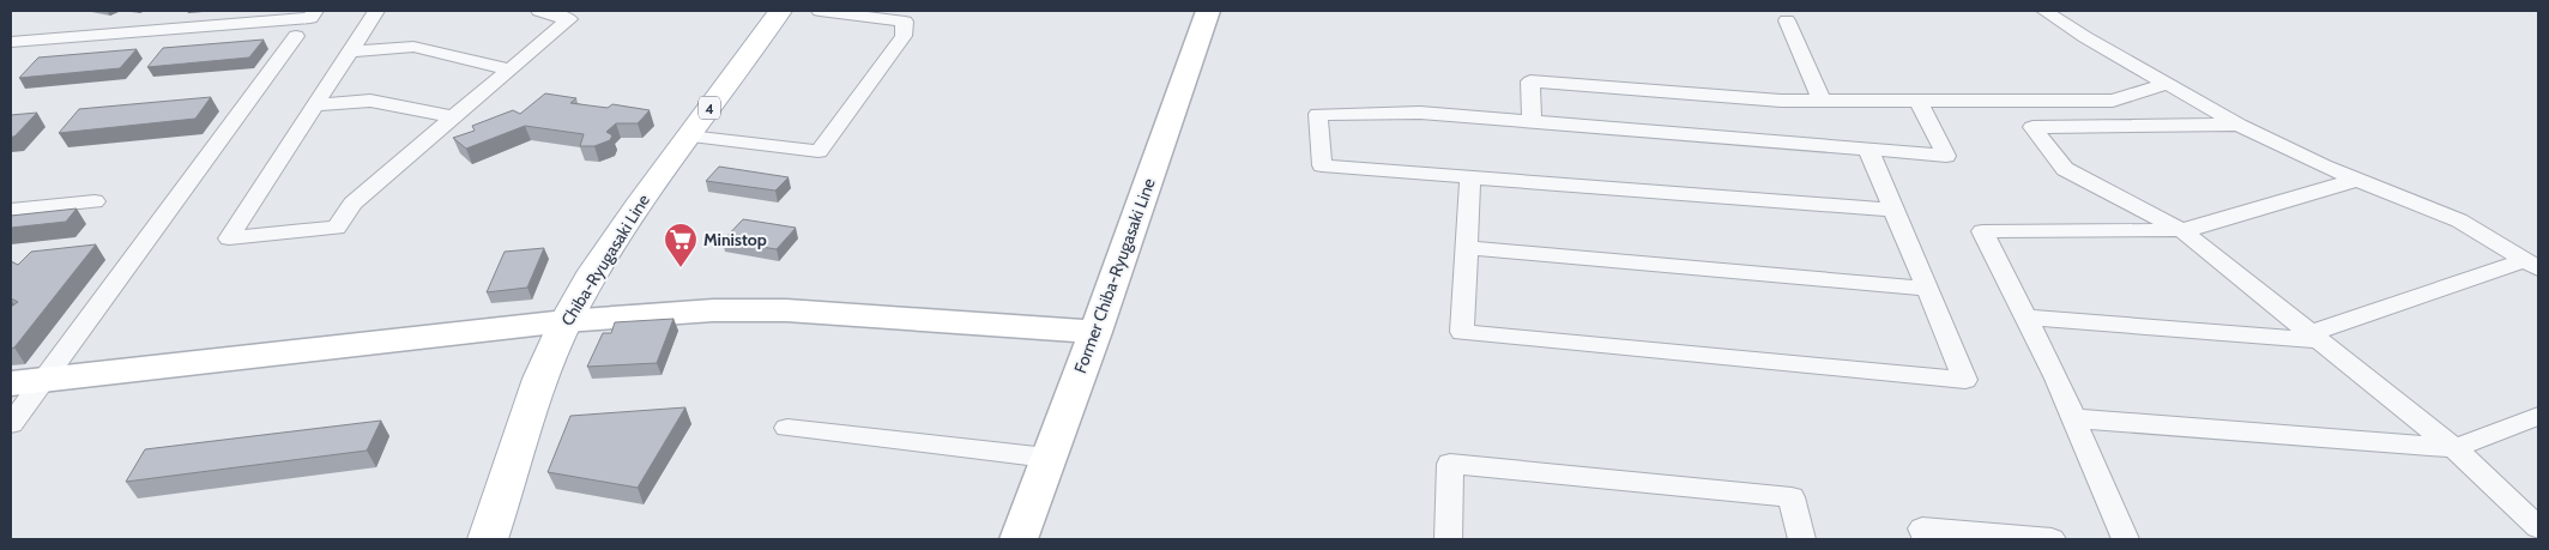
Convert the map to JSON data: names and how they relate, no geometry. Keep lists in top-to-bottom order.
{
  "streets": {
    "main road": ["4", "Chiba-Ryugasaki Line"],
    "street": ["Former Chiba-Ryugasaki Line"]
  },
  "places": {
    "supermarket": ["Ministop"]
  }
}
